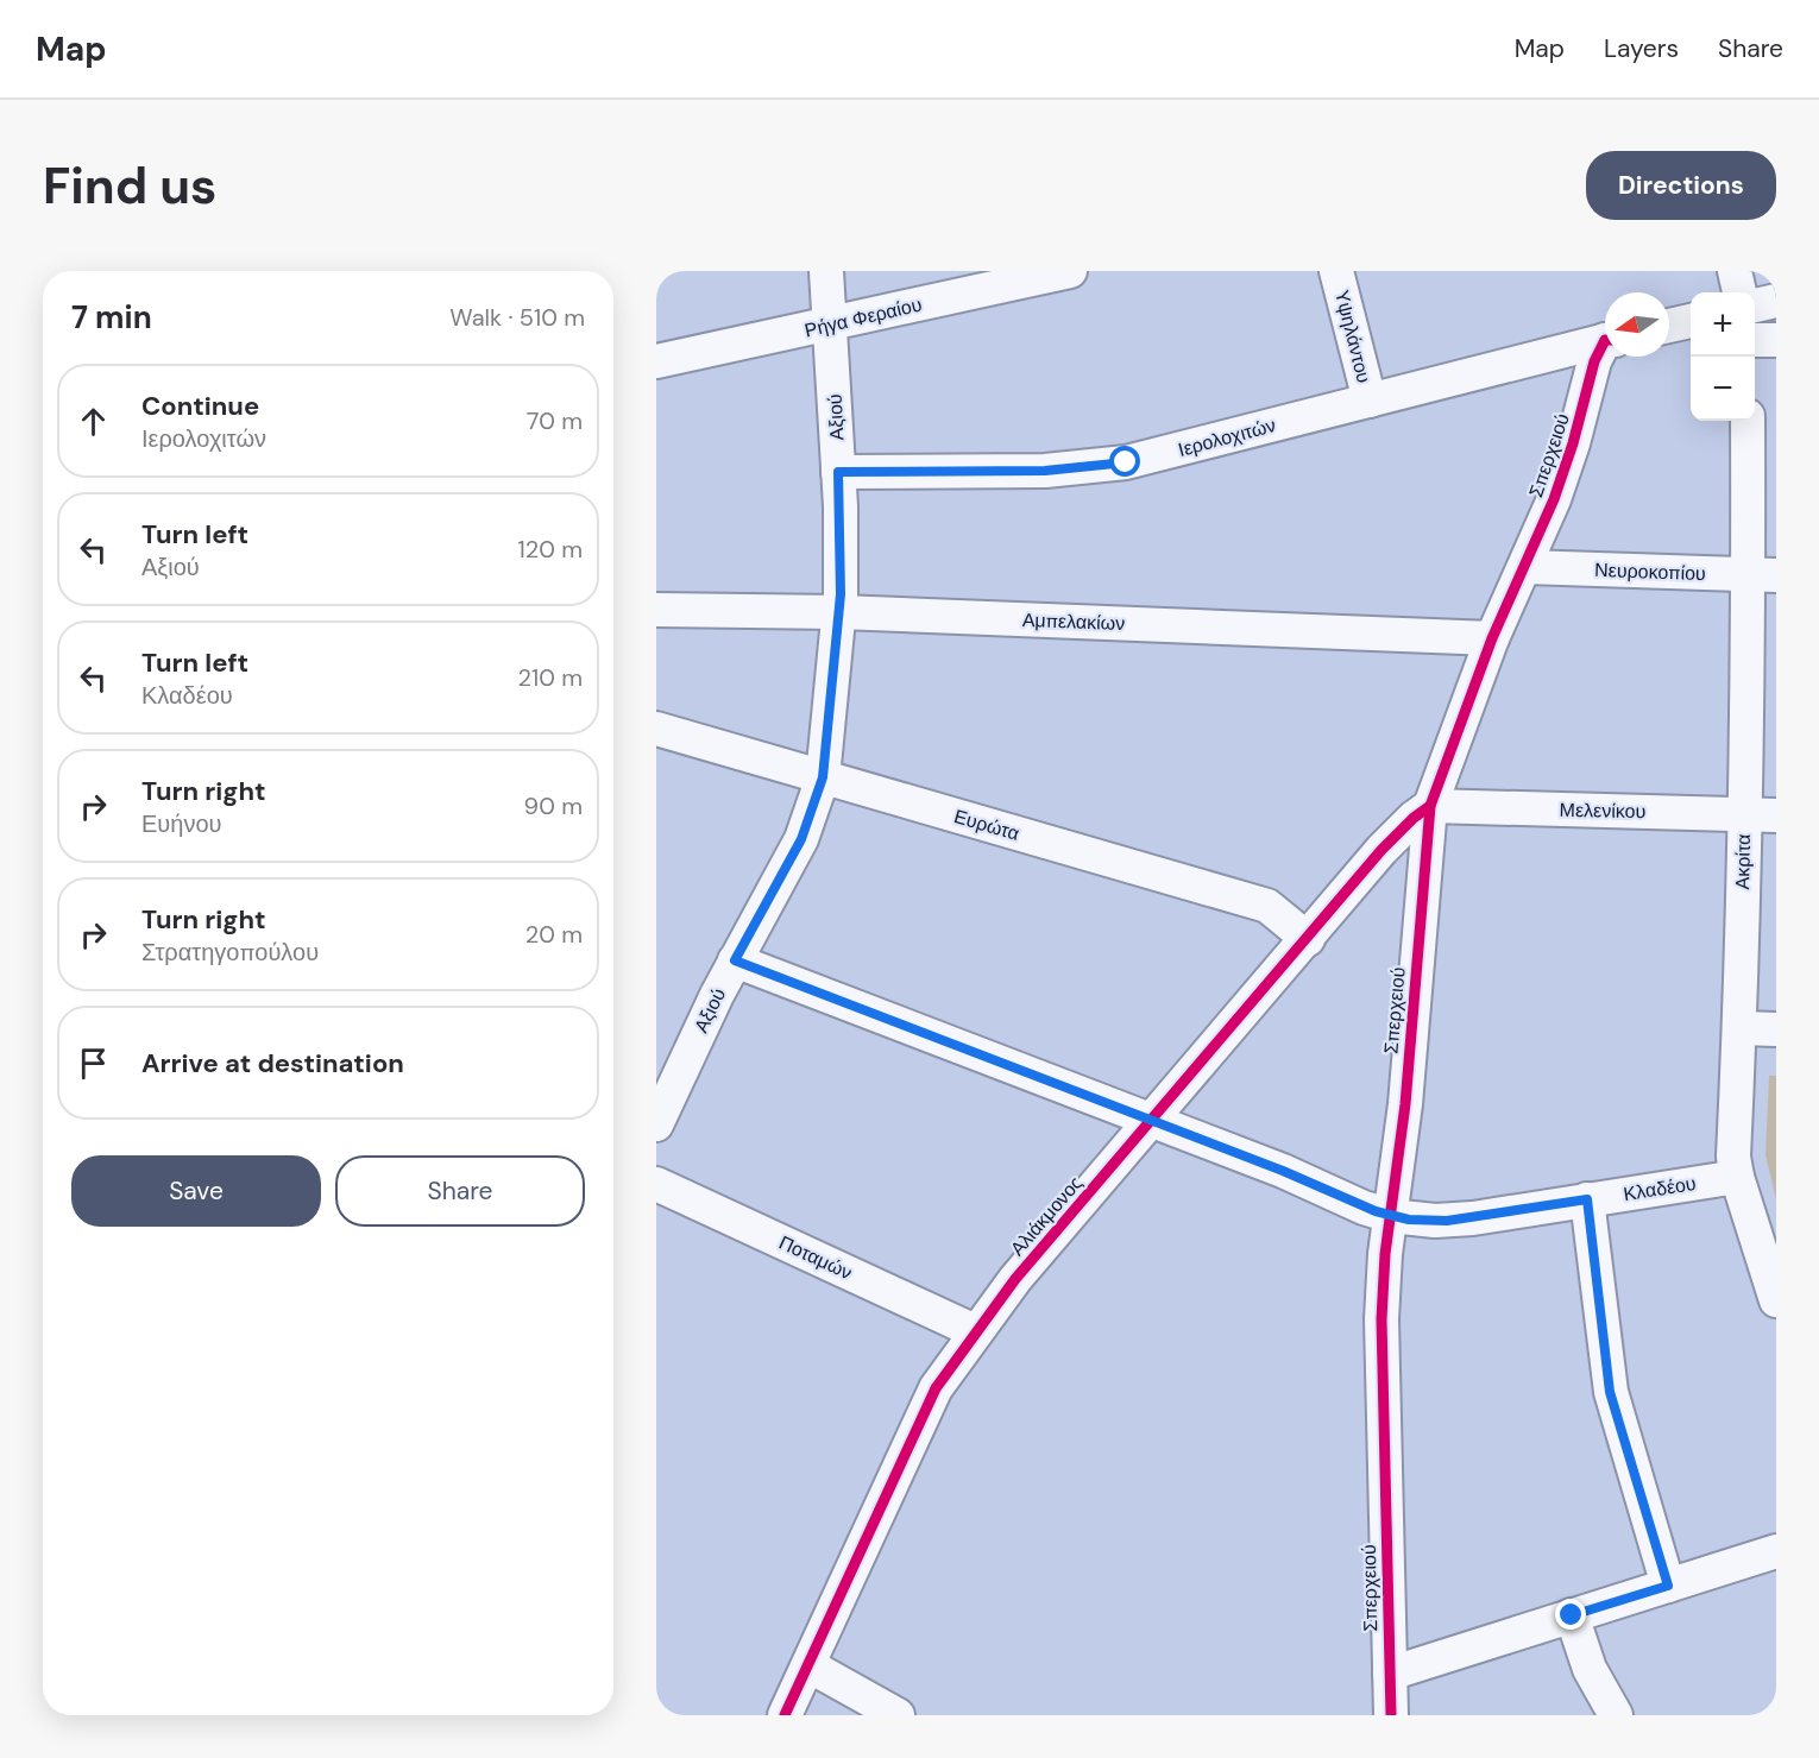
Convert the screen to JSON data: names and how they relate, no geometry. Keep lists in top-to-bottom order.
{
  "streets": {
    "street": [
      "Ρήγα Φεραίου",
      "Υψηλάντου",
      "Αξιού",
      "Ιερολοχιτών",
      "Σπερχειού",
      "Νευροκοπίου",
      "Αμπελακίων",
      "Μελενίκου",
      "Ευρώτα",
      "Ακρίτα",
      "Κλαδέου",
      "Αλιάκμονος",
      "Ποταμών"
    ]
  },
  "crossings": [
    ["Ρήγα Φεραίου", "Αξιού"],
    ["Υψηλάντου", "Ιερολοχιτών"],
    ["Αξιού", "Ιερολοχιτών"],
    ["Αξιού", "Αμπελακίων"],
    ["Αξιού", "Ευρώτα"],
    ["Αξιού", "Κλαδέου"],
    ["Σπερχειού", "Νευροκοπίου"],
    ["Σπερχειού", "Αμπελακίων"],
    ["Σπερχειού", "Μελενίκου"],
    ["Σπερχειού", "Κλαδέου"],
    ["Σπερχειού", "Αλιάκμονος"],
    ["Νευροκοπίου", "Ακρίτα"],
    ["Μελενίκου", "Ακρίτα"],
    ["Μελενίκου", "Αλιάκμονος"],
    ["Ευρώτα", "Αλιάκμονος"],
    ["Ακρίτα", "Κλαδέου"],
    ["Κλαδέου", "Αλιάκμονος"],
    ["Αλιάκμονος", "Ποταμών"]
  ],
  "north": "left",
  "page": {
    "header": "Map",
    "nav": ["Map", "Layers", "Share"],
    "buttons": [
      "Directions",
      ["Save", "Share"]
    ],
    "title": "Find us",
    "heading": ["7 min", "Walk · 510 m"],
    "map_buttons": ["+", "−"],
    "list": [
      ["Continue", "Ιερολοχιτών", "70 m"],
      ["Turn left", "Αξιού", "120 m"],
      ["Turn left", "Κλαδέου", "210 m"],
      ["Turn right", "Ευήνου", "90 m"],
      ["Turn right", "Στρατηγοπούλου", "20 m"],
      "Arrive at destination"
    ]
  }
}
